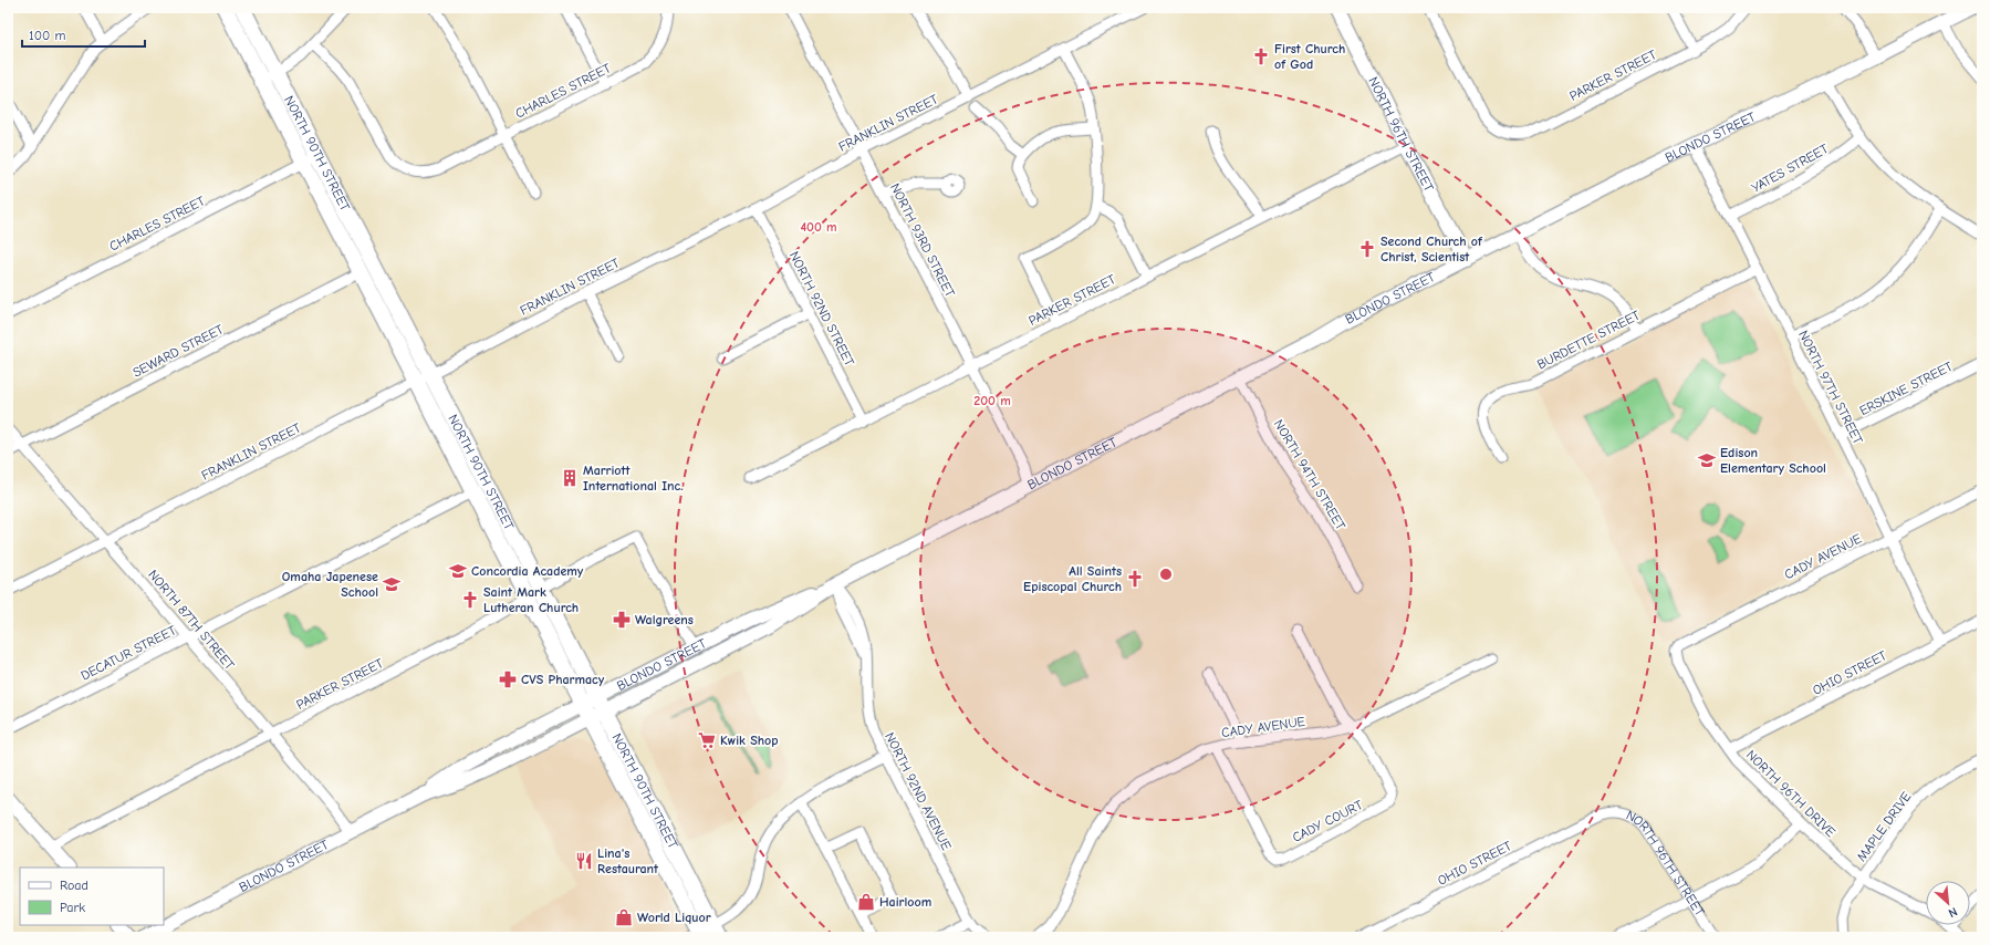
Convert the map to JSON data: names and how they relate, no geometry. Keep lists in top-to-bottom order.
{
  "streets": {
    "main road": ["NORTH 96TH STREET", "BLONDO STREET", "NORTH 90TH STREET"],
    "street": [
      "PARKER STREET",
      "CHARLES STREET",
      "FRANKLIN STREET",
      "YATES STREET",
      "NORTH 93RD STREET",
      "NORTH 92ND STREET",
      "BURDETTE STREET",
      "SEWARD STREET",
      "NORTH 97TH STREET",
      "ERSKINE STREET",
      "NORTH 94TH STREET",
      "CADY AVENUE",
      "NORTH 87TH STREET",
      "DECATUR STREET",
      "OHIO STREET",
      "NORTH 92ND AVENUE",
      "NORTH 96TH DRIVE",
      "CADY COURT",
      "MAPLE DRIVE"
    ]
  },
  "crossings": [
    ["PARKER STREET", "NORTH 96TH STREET"],
    ["PARKER STREET", "BLONDO STREET"],
    ["PARKER STREET", "NORTH 90TH STREET"],
    ["PARKER STREET", "NORTH 93RD STREET"],
    ["PARKER STREET", "NORTH 92ND STREET"],
    ["PARKER STREET", "NORTH 87TH STREET"],
    ["CHARLES STREET", "NORTH 90TH STREET"],
    ["FRANKLIN STREET", "NORTH 90TH STREET"],
    ["FRANKLIN STREET", "NORTH 93RD STREET"],
    ["FRANKLIN STREET", "NORTH 92ND STREET"],
    ["FRANKLIN STREET", "NORTH 87TH STREET"],
    ["NORTH 96TH STREET", "BLONDO STREET"],
    ["NORTH 96TH STREET", "OHIO STREET"],
    ["BLONDO STREET", "NORTH 90TH STREET"],
    ["BLONDO STREET", "NORTH 93RD STREET"],
    ["BLONDO STREET", "NORTH 97TH STREET"],
    ["BLONDO STREET", "NORTH 94TH STREET"],
    ["BLONDO STREET", "NORTH 87TH STREET"],
    ["BLONDO STREET", "NORTH 92ND AVENUE"],
    ["NORTH 90TH STREET", "SEWARD STREET"],
    ["NORTH 90TH STREET", "DECATUR STREET"],
    ["YATES STREET", "NORTH 97TH STREET"],
    ["BURDETTE STREET", "NORTH 97TH STREET"],
    ["SEWARD STREET", "NORTH 87TH STREET"],
    ["NORTH 97TH STREET", "ERSKINE STREET"],
    ["NORTH 97TH STREET", "CADY AVENUE"],
    ["NORTH 97TH STREET", "OHIO STREET"],
    ["CADY AVENUE", "NORTH 96TH DRIVE"],
    ["CADY AVENUE", "CADY COURT"],
    ["NORTH 87TH STREET", "DECATUR STREET"],
    ["OHIO STREET", "NORTH 96TH DRIVE"],
    ["NORTH 96TH DRIVE", "MAPLE DRIVE"]
  ],
  "places": {
    "church": [
      "First Church of God",
      "Second Church of Christ, Scientist",
      "All Saints Episcopal Church",
      "Saint Mark Lutheran Church"
    ],
    "school or university": ["Edison Elementary School", "Concordia Academy", "Omaha Japenese School"],
    "building": ["Marriott International Inc."],
    "pharmacy": ["Walgreens", "CVS Pharmacy"],
    "supermarket": ["Kwik Shop"],
    "restaurant": ["Lina's Restaurant"],
    "shop": ["Hairloom", "World Liquor"]
  },
  "legend": ["Road", "Park"],
  "scale_bar": "100 m",
  "north": "bottom right",
  "rings": ["400 m", "200 m"]
}
